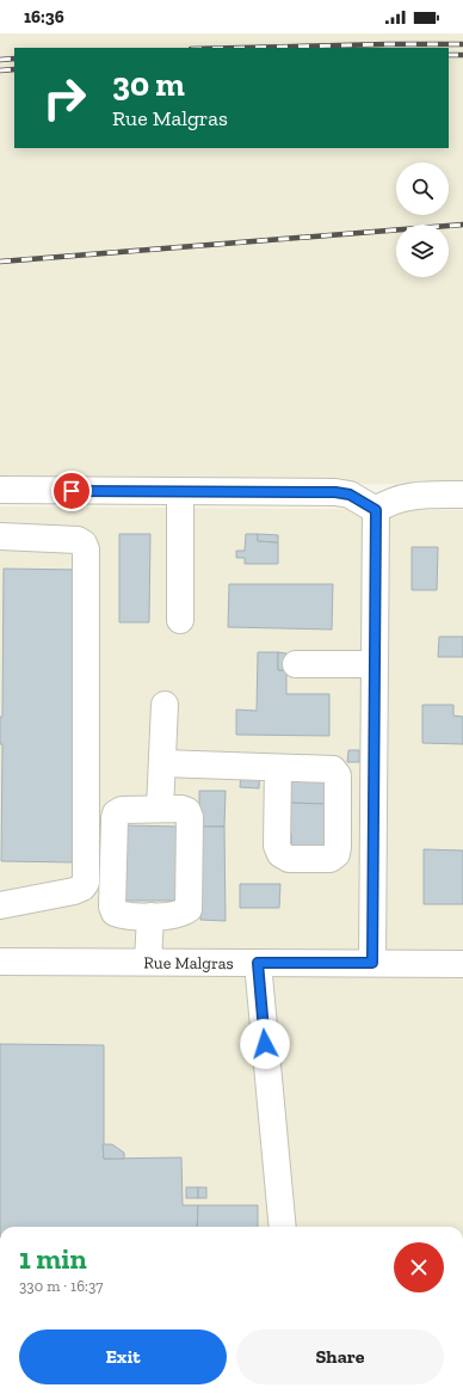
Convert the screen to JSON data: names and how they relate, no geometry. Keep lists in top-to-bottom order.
{
  "streets": {
    "street": ["Rue Malgras"]
  },
  "page": {
    "status": "16:36",
    "turn": ["30 m", "Rue Malgras"],
    "heading": ["1 min", "330 m · 16:37"],
    "buttons": ["Exit", "Share"]
  }
}
